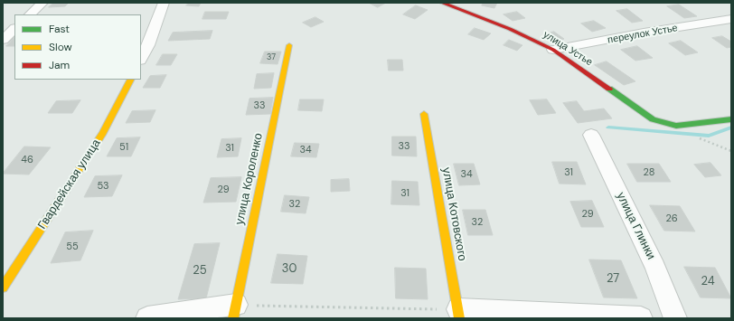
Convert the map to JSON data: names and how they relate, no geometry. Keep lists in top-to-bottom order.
{
  "streets": {
    "street": [
      "переулок Устье",
      "улица Устье",
      "улица Короленко",
      "Гвардейская улица",
      "улица Котовского",
      "улица Глинки"
    ]
  },
  "crossings": [
    ["переулок Устье", "улица Устье"]
  ],
  "house_numbers": [
    "37",
    "33",
    "33",
    "51",
    "31",
    "34",
    "46",
    "31",
    "28",
    "34",
    "53",
    "29",
    "31",
    "32",
    "29",
    "26",
    "32",
    "55",
    "30",
    "25",
    "27",
    "24"
  ],
  "legend": ["Fast", "Slow", "Jam"]
}
